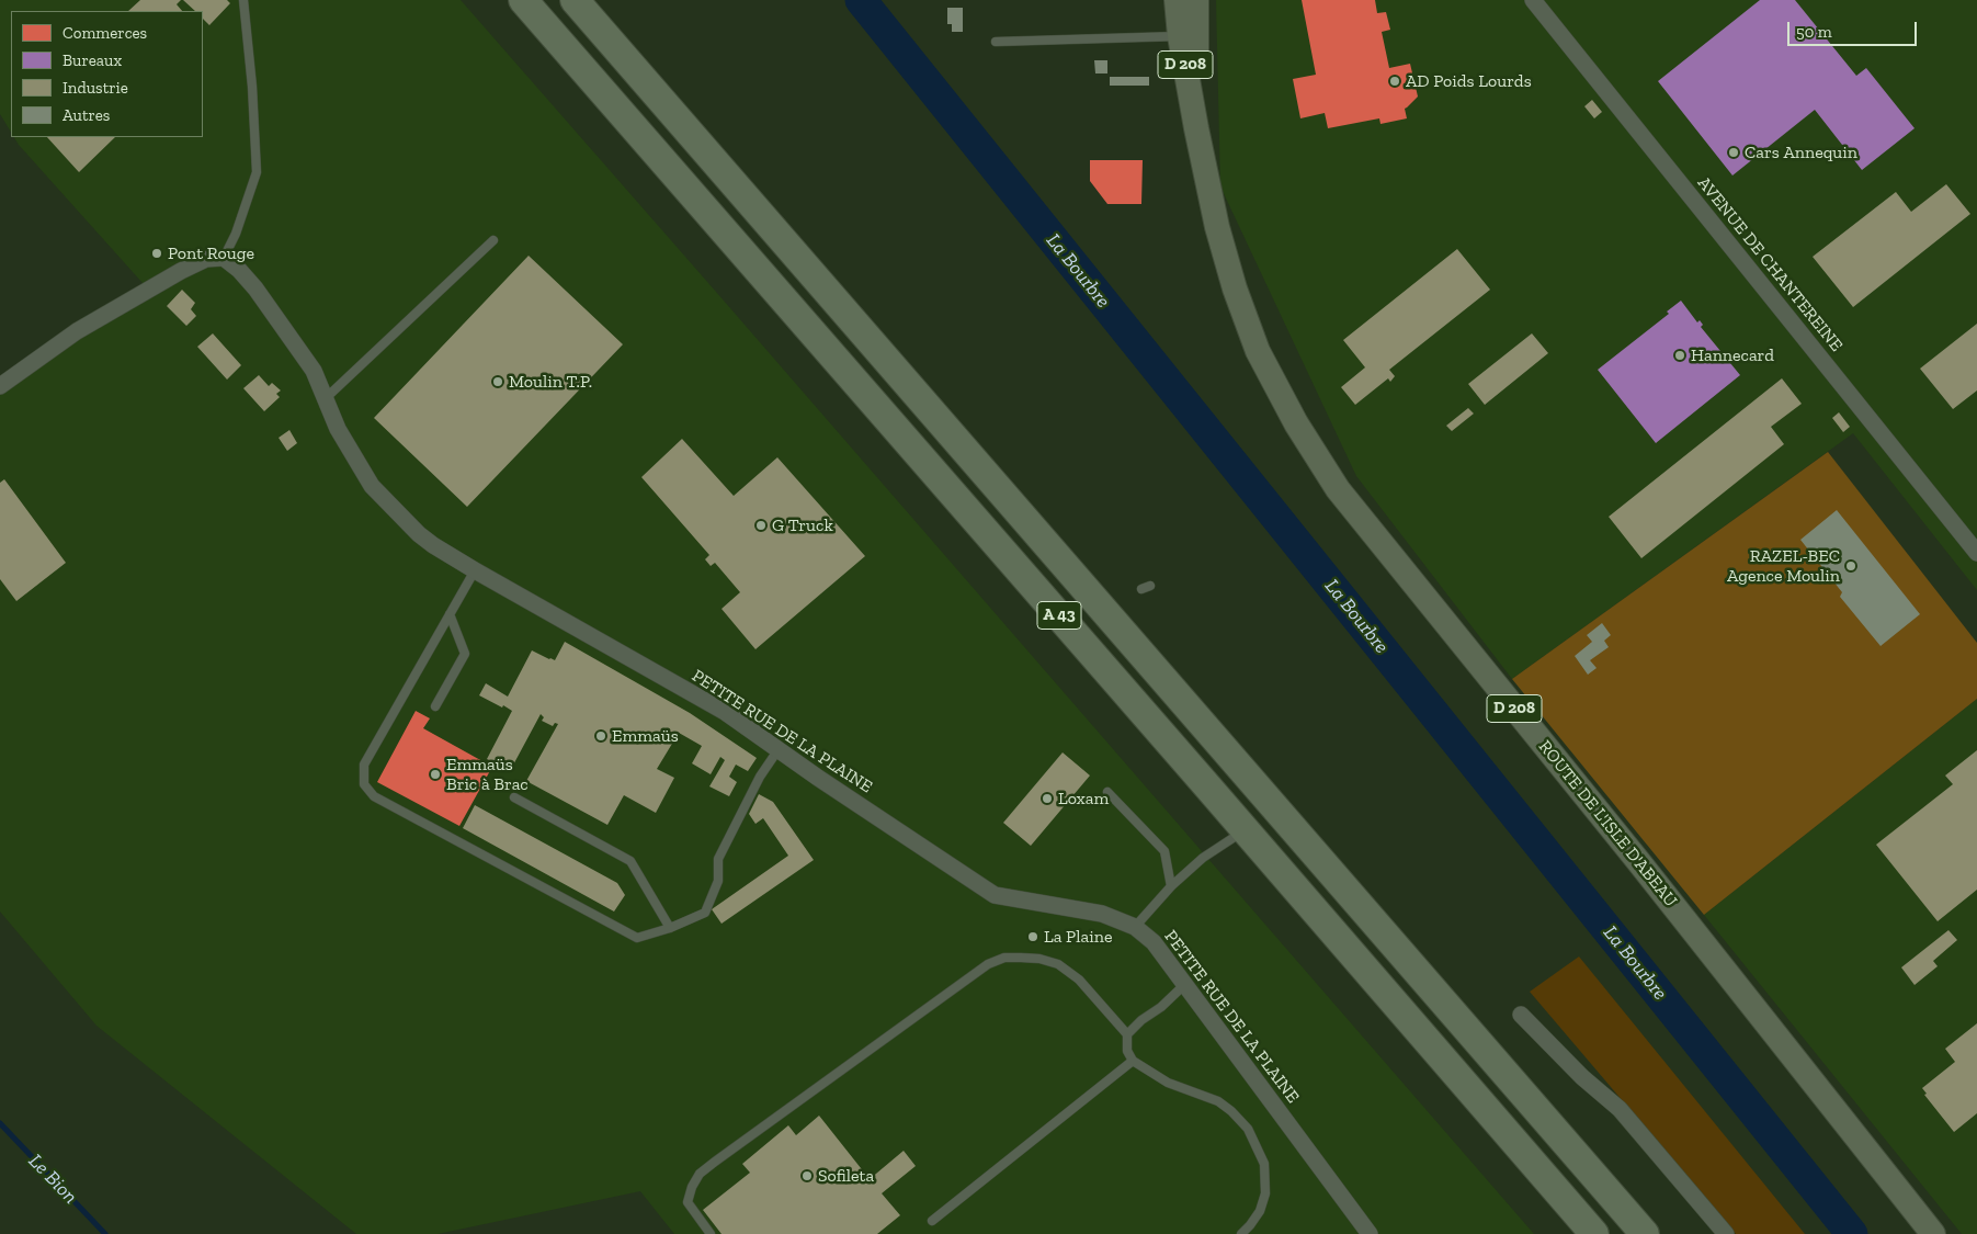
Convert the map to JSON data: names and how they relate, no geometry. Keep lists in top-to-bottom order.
{
  "streets": {
    "highway": ["A 43"],
    "main road": ["D 208", "ROUTE DE L'ISLE D'ABEAU"],
    "street": ["AVENUE DE CHANTEREINE", "PETITE RUE DE LA PLAINE"]
  },
  "water": ["La Bourbre", "Le Bion"],
  "places": [
    "AD Poids Lourds",
    "Cars Annequin",
    "Pont Rouge",
    "Hannecard",
    "Moulin T.P.",
    "G Truck",
    "RAZEL-BEC Agence Moulin",
    "Emmaüs",
    "Emmaüs Bric à Brac",
    "Loxam",
    "La Plaine",
    "Sofileta"
  ],
  "legend": [
    "Commerces",
    "Bureaux",
    "Industrie",
    "Autres"
  ],
  "scale_bar": "50 m"
}
